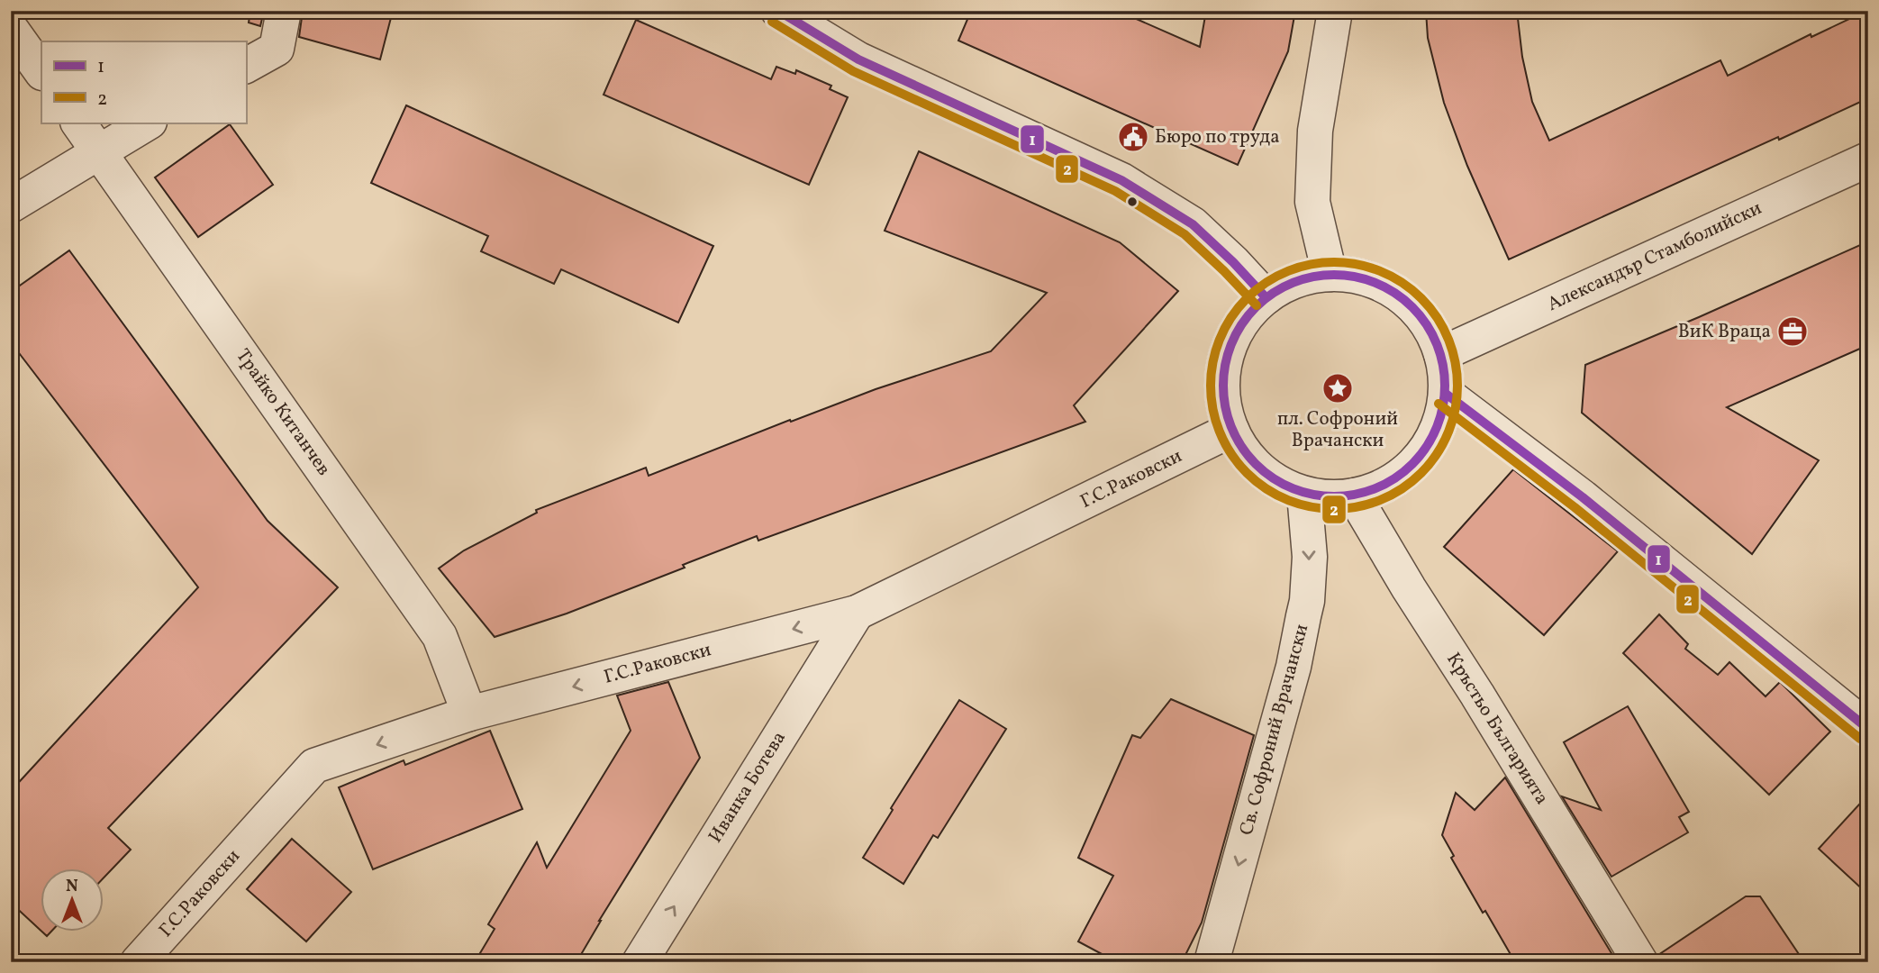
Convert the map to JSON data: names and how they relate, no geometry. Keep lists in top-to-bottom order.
{
  "streets": {
    "street": [
      "Александър Стамболийски",
      "Трайко Китанчев",
      "Г.С.Раковски",
      "Кръстьо Българията",
      "Св. Софроний Врачански",
      "Иванка Ботева"
    ]
  },
  "crossings": [
    ["Александър Стамболийски", "Г.С.Раковски"],
    ["Александър Стамболийски", "Кръстьо Българията"],
    ["Александър Стамболийски", "Св. Софроний Врачански"],
    ["Трайко Китанчев", "Г.С.Раковски"],
    ["Г.С.Раковски", "Кръстьо Българията"],
    ["Г.С.Раковски", "Св. Софроний Врачански"],
    ["Г.С.Раковски", "Иванка Ботева"],
    ["Кръстьо Българията", "Св. Софроний Врачански"]
  ],
  "one_way": ["Г.С.Раковски", "Св. Софроний Врачански", "Иванка Ботева"],
  "places": {
    "public building": ["Бюро по труда"],
    "office": ["ВиК Враца"],
    "place": ["пл. Софроний Врачански"]
  },
  "lines": ["transit line 1", "transit line 2"],
  "legend": ["1", "2"],
  "north": "top"
}
